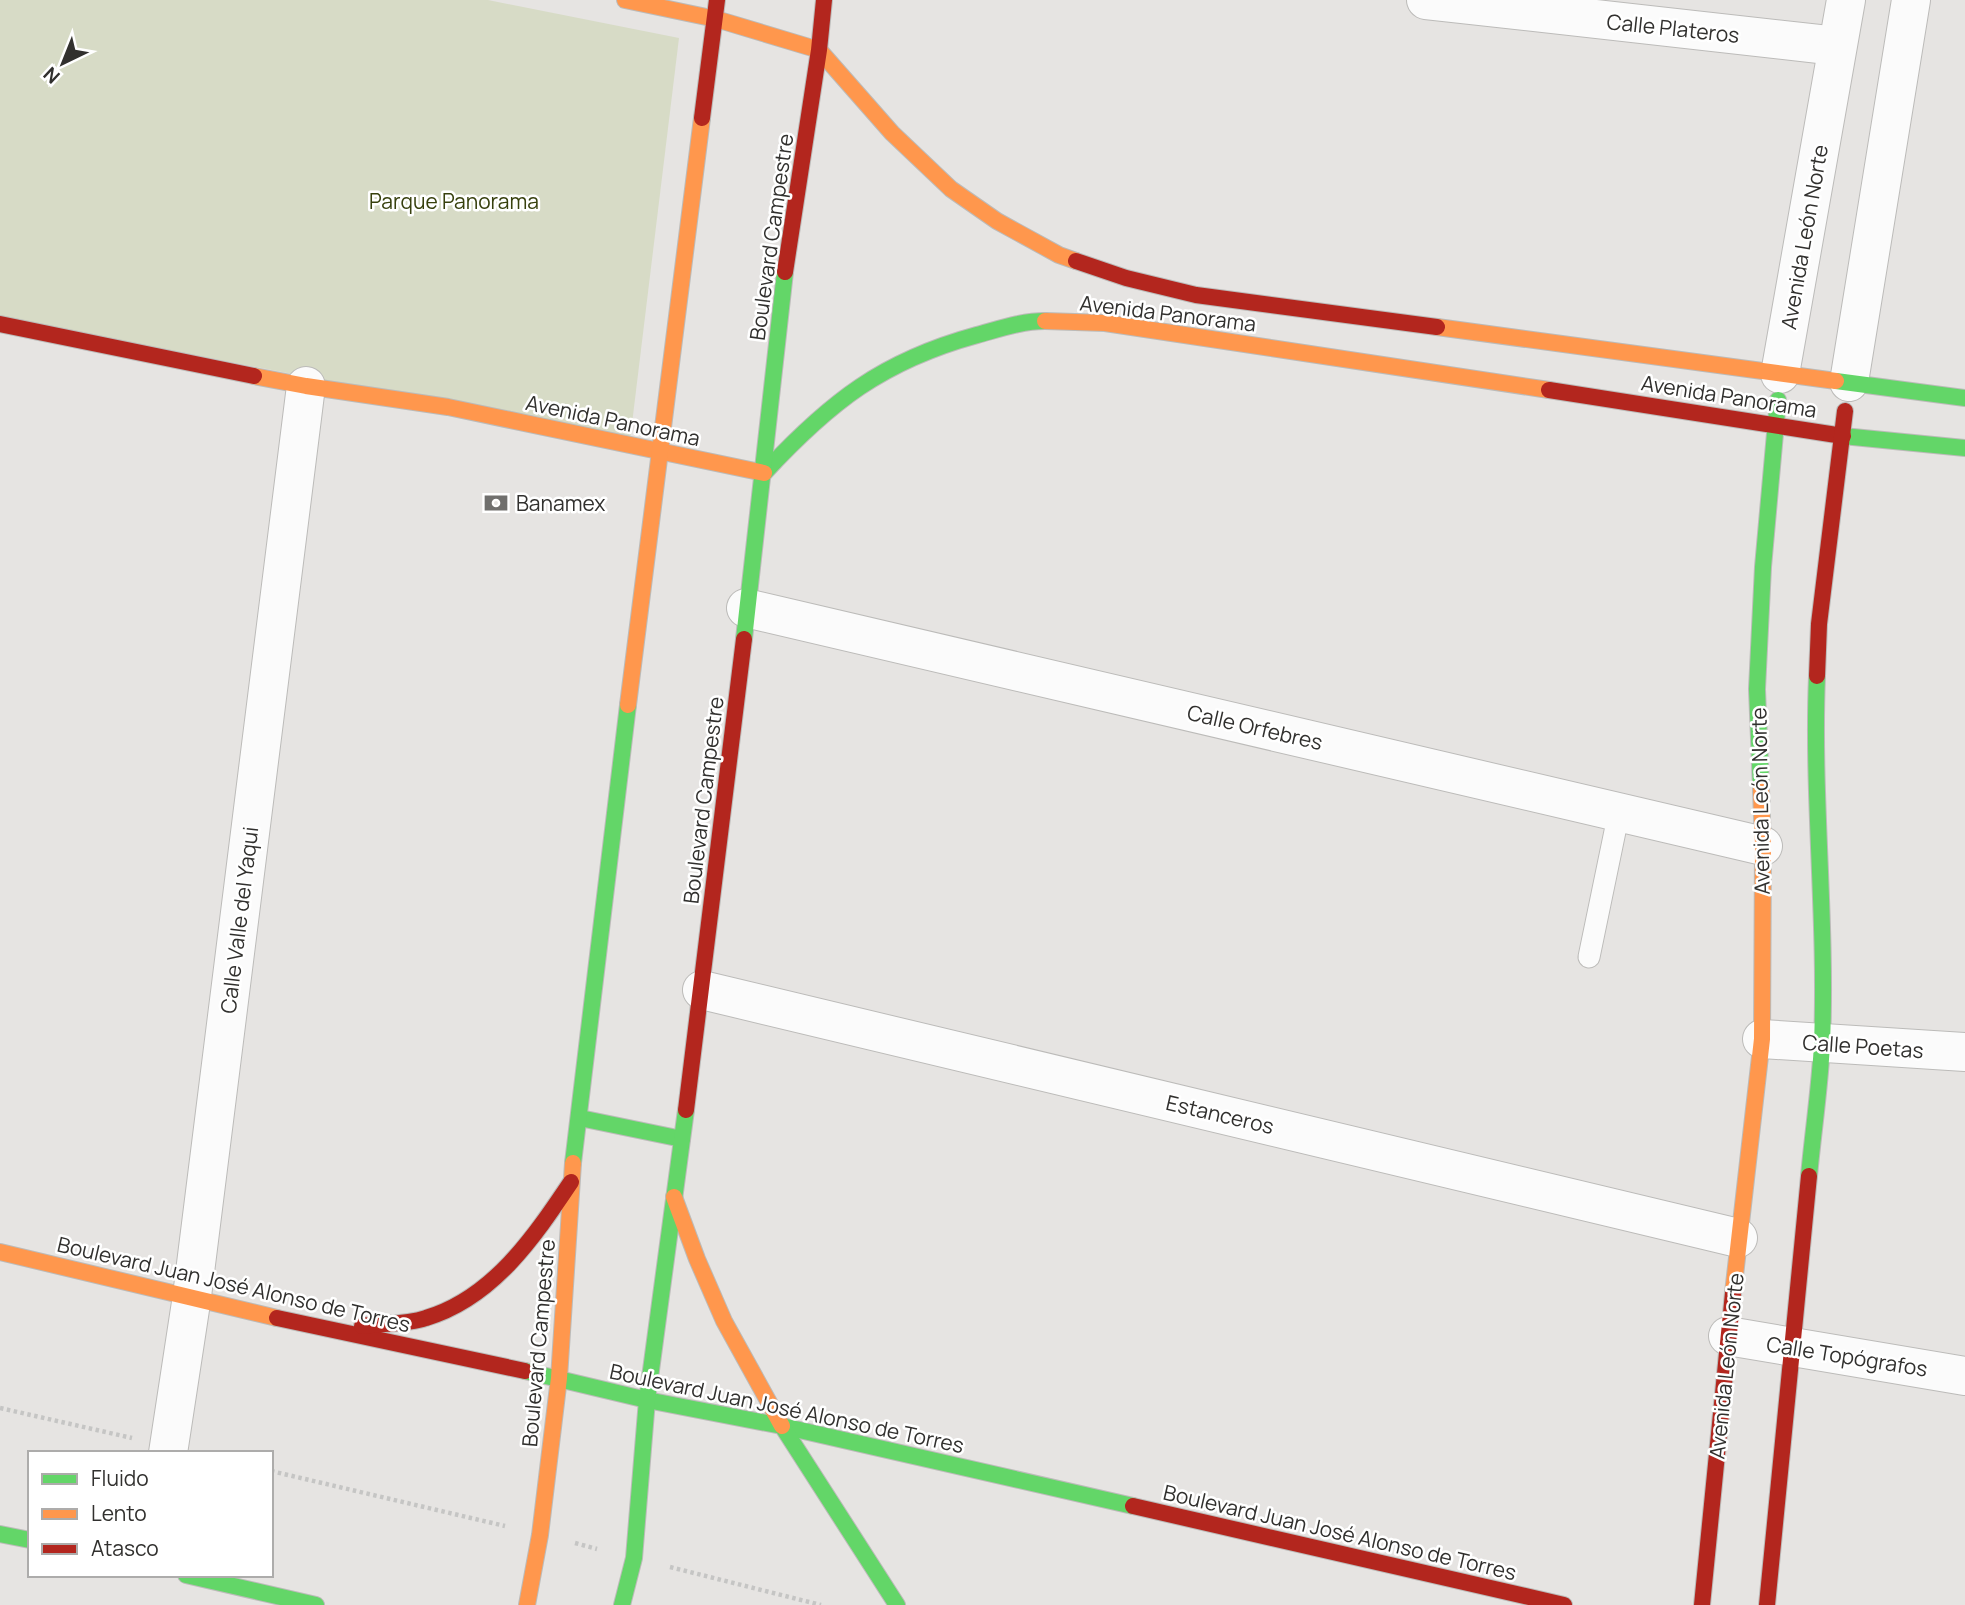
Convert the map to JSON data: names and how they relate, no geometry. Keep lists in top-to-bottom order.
{
  "streets": {
    "street": [
      "Calle Plateros",
      "Boulevard Campestre",
      "Avenida León Norte",
      "Avenida Panorama",
      "Calle Orfebres",
      "Calle Valle del Yaqui",
      "Calle Poetas",
      "Estanceros",
      "Boulevard Juan José Alonso de Torres",
      "Calle Topógrafos"
    ]
  },
  "crossings": [
    ["Calle Plateros", "Avenida León Norte"],
    ["Boulevard Campestre", "Avenida Panorama"],
    ["Boulevard Campestre", "Calle Orfebres"],
    ["Boulevard Campestre", "Estanceros"],
    ["Boulevard Campestre", "Boulevard Juan José Alonso de Torres"],
    ["Avenida León Norte", "Avenida Panorama"],
    ["Avenida León Norte", "Calle Orfebres"],
    ["Avenida León Norte", "Calle Poetas"],
    ["Avenida León Norte", "Estanceros"],
    ["Avenida León Norte", "Calle Topógrafos"],
    ["Avenida Panorama", "Calle Valle del Yaqui"],
    ["Calle Valle del Yaqui", "Boulevard Juan José Alonso de Torres"]
  ],
  "parks": ["Parque Panorama"],
  "places": {
    "bank": ["Banamex"]
  },
  "legend": ["Fluido", "Lento", "Atasco"],
  "north": "bottom left"
}
